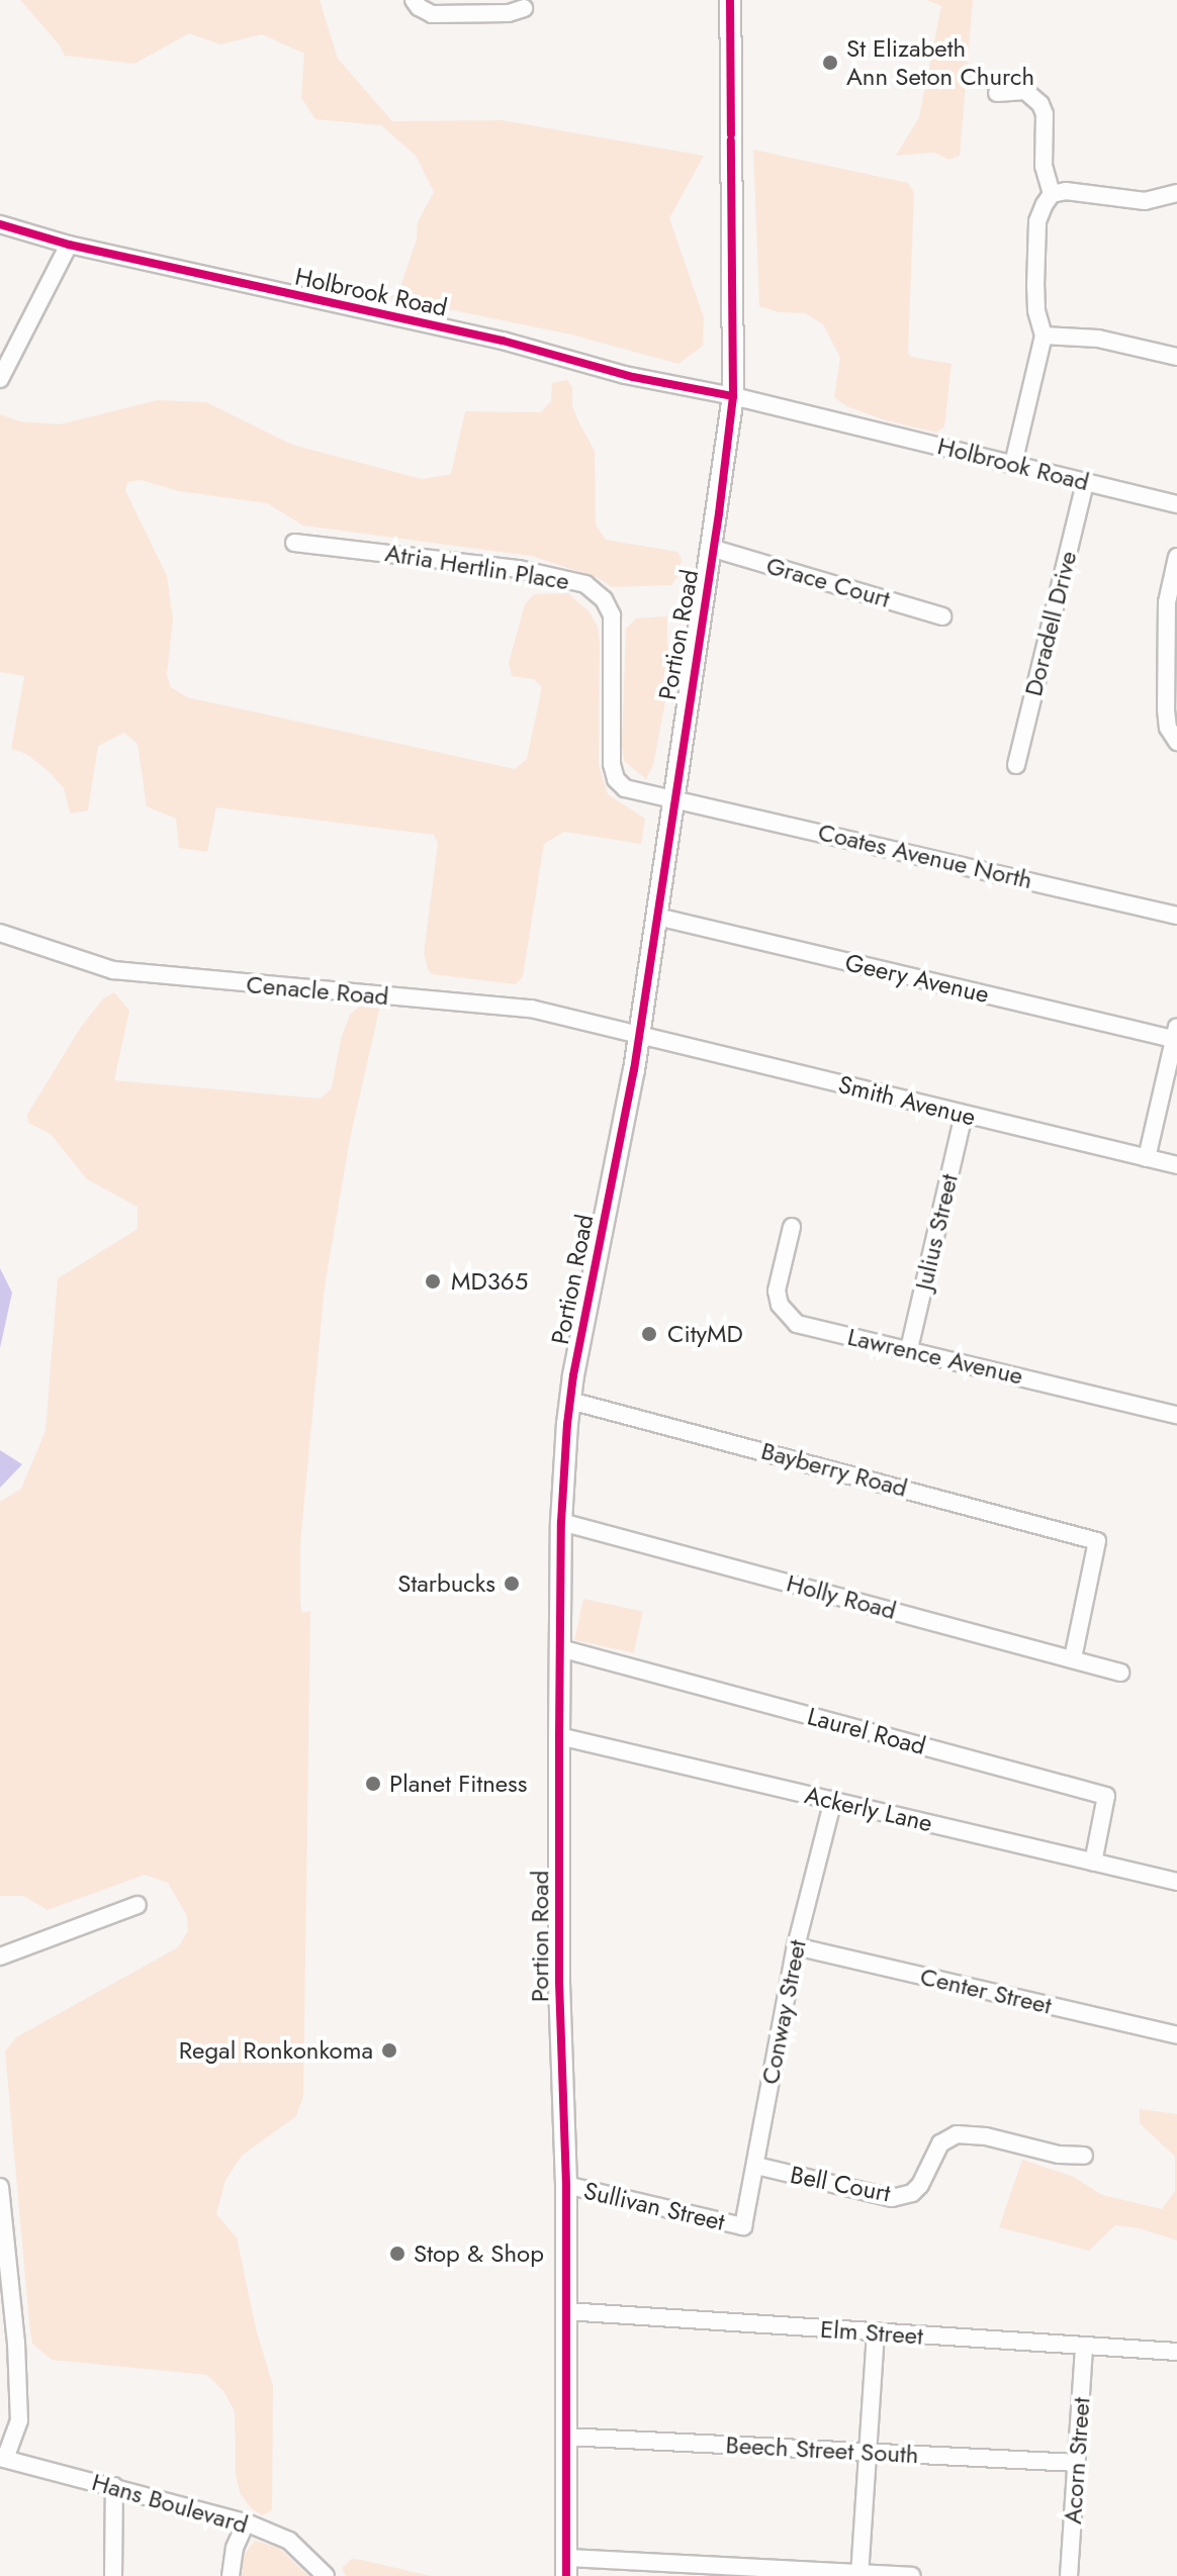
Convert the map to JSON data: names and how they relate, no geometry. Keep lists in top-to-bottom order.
{
  "streets": {
    "main road": ["Portion Road"],
    "street": [
      "Holbrook Road",
      "Atria Hertlin Place",
      "Grace Court",
      "Doradell Drive",
      "Coates Avenue North",
      "Geery Avenue",
      "Cenacle Road",
      "Smith Avenue",
      "Julius Street",
      "Lawrence Avenue",
      "Bayberry Road",
      "Holly Road",
      "Laurel Road",
      "Ackerly Lane",
      "Center Street",
      "Conway Street",
      "Bell Court",
      "Sullivan Street",
      "Elm Street",
      "Beech Street South",
      "Acorn Street",
      "Hans Boulevard"
    ]
  },
  "crossings": [
    ["Holbrook Road", "Doradell Drive"],
    ["Holbrook Road", "Portion Road"],
    ["Atria Hertlin Place", "Portion Road"],
    ["Atria Hertlin Place", "Coates Avenue North"],
    ["Grace Court", "Portion Road"],
    ["Portion Road", "Coates Avenue North"],
    ["Portion Road", "Geery Avenue"],
    ["Portion Road", "Cenacle Road"],
    ["Portion Road", "Smith Avenue"],
    ["Portion Road", "Bayberry Road"],
    ["Portion Road", "Holly Road"],
    ["Portion Road", "Laurel Road"],
    ["Portion Road", "Ackerly Lane"],
    ["Portion Road", "Sullivan Street"],
    ["Portion Road", "Elm Street"],
    ["Portion Road", "Beech Street South"],
    ["Cenacle Road", "Smith Avenue"],
    ["Smith Avenue", "Julius Street"],
    ["Julius Street", "Lawrence Avenue"],
    ["Bayberry Road", "Holly Road"],
    ["Laurel Road", "Ackerly Lane"],
    ["Ackerly Lane", "Conway Street"],
    ["Center Street", "Conway Street"],
    ["Conway Street", "Bell Court"],
    ["Conway Street", "Sullivan Street"],
    ["Elm Street", "Acorn Street"],
    ["Beech Street South", "Acorn Street"]
  ],
  "places": [
    "St Elizabeth Ann Seton Church",
    "MD365",
    "CityMD",
    "Starbucks",
    "Planet Fitness",
    "Regal Ronkonkoma",
    "Stop & Shop"
  ]
}
